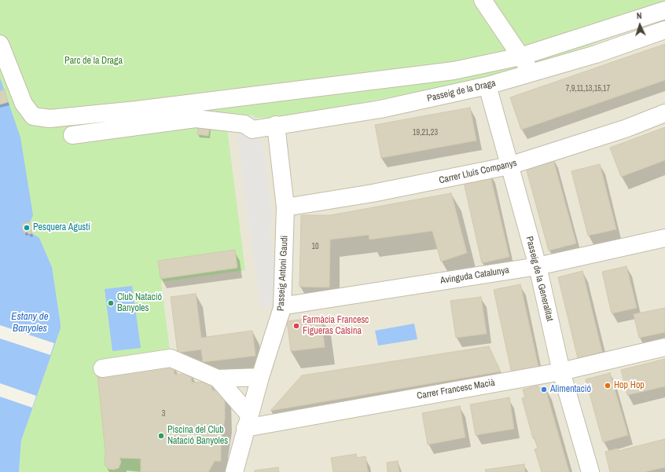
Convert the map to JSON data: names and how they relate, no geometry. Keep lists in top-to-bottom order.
{
  "streets": {
    "street": [
      "Passeig de la Draga",
      "Carrer Lluís Companys",
      "Passeig Antoni Gaudi",
      "Avinguda Catalunya",
      "Passeig de la Generalitat",
      "Carrer Francesc Macià"
    ]
  },
  "crossings": [
    ["Passeig de la Draga", "Passeig Antoni Gaudi"],
    ["Passeig de la Draga", "Passeig de la Generalitat"],
    ["Carrer Lluís Companys", "Passeig Antoni Gaudi"],
    ["Carrer Lluís Companys", "Passeig de la Generalitat"],
    ["Passeig Antoni Gaudi", "Avinguda Catalunya"],
    ["Passeig Antoni Gaudi", "Carrer Francesc Macià"],
    ["Avinguda Catalunya", "Passeig de la Generalitat"],
    ["Passeig de la Generalitat", "Carrer Francesc Macià"]
  ],
  "water": ["Estany de Banyoles"],
  "parks": ["Parc de la Draga"],
  "places": [
    "Pesquera Agustí",
    "Club Natació Banyoles",
    "Farmàcia Francesc Figueras Calsina",
    "Hop Hop",
    "Alimentació",
    "Piscina del Club Natació Banyoles"
  ],
  "house_numbers": [
    "7,9,11,13,15,17",
    "19,21,23",
    "10",
    "3"
  ],
  "north": "top"
}
